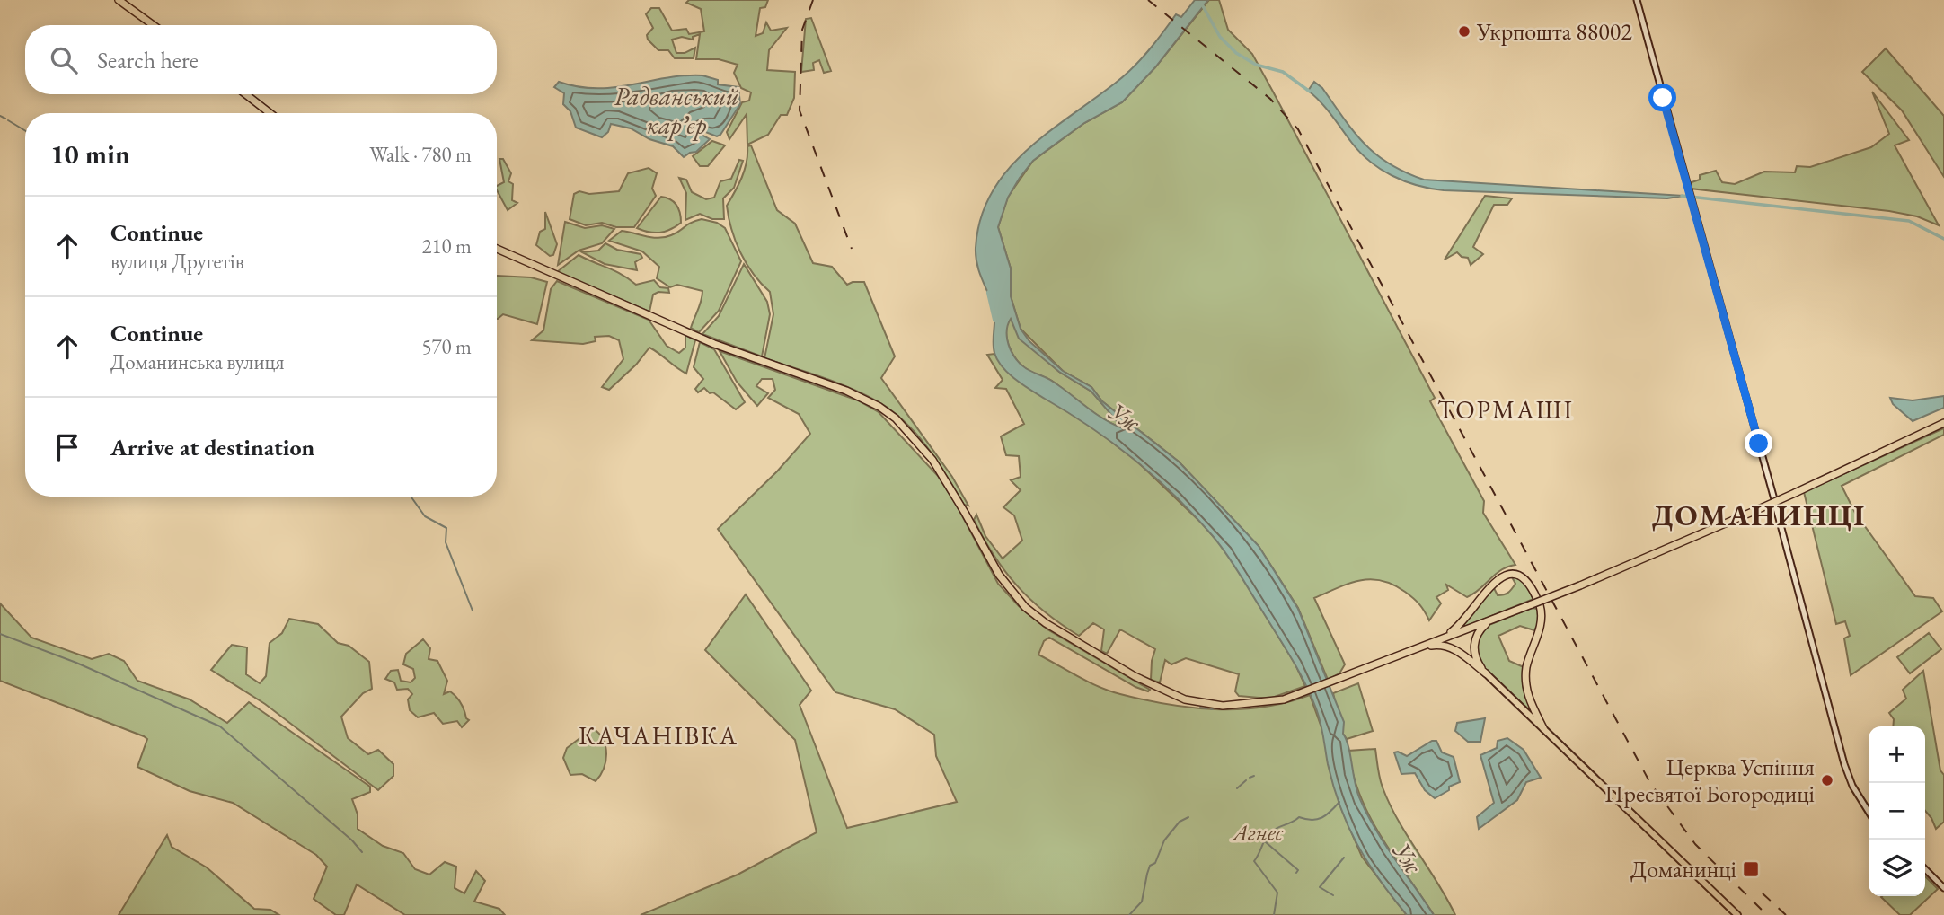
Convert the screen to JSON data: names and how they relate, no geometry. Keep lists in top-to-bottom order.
{
  "districts": ["ТОРМАШІ", "ДОМАНИНЦІ", "КАЧАНІВКА"],
  "water": ["Радванський карʼєр", "Уж"],
  "parks": ["Агнес"],
  "places": {
    "other": ["Укрпошта 88002", "Церква Успіння Пресвятої Богородиці"],
    "transit": ["Доманинці"]
  },
  "page": {
    "search": "Search here",
    "heading": ["10 min", "Walk · 780 m"],
    "list": [
      ["Continue", "вулиця Другетів", "210 m"],
      ["Continue", "Доманинська вулиця", "570 m"],
      "Arrive at destination"
    ],
    "map_buttons": ["+", "−"]
  }
}
